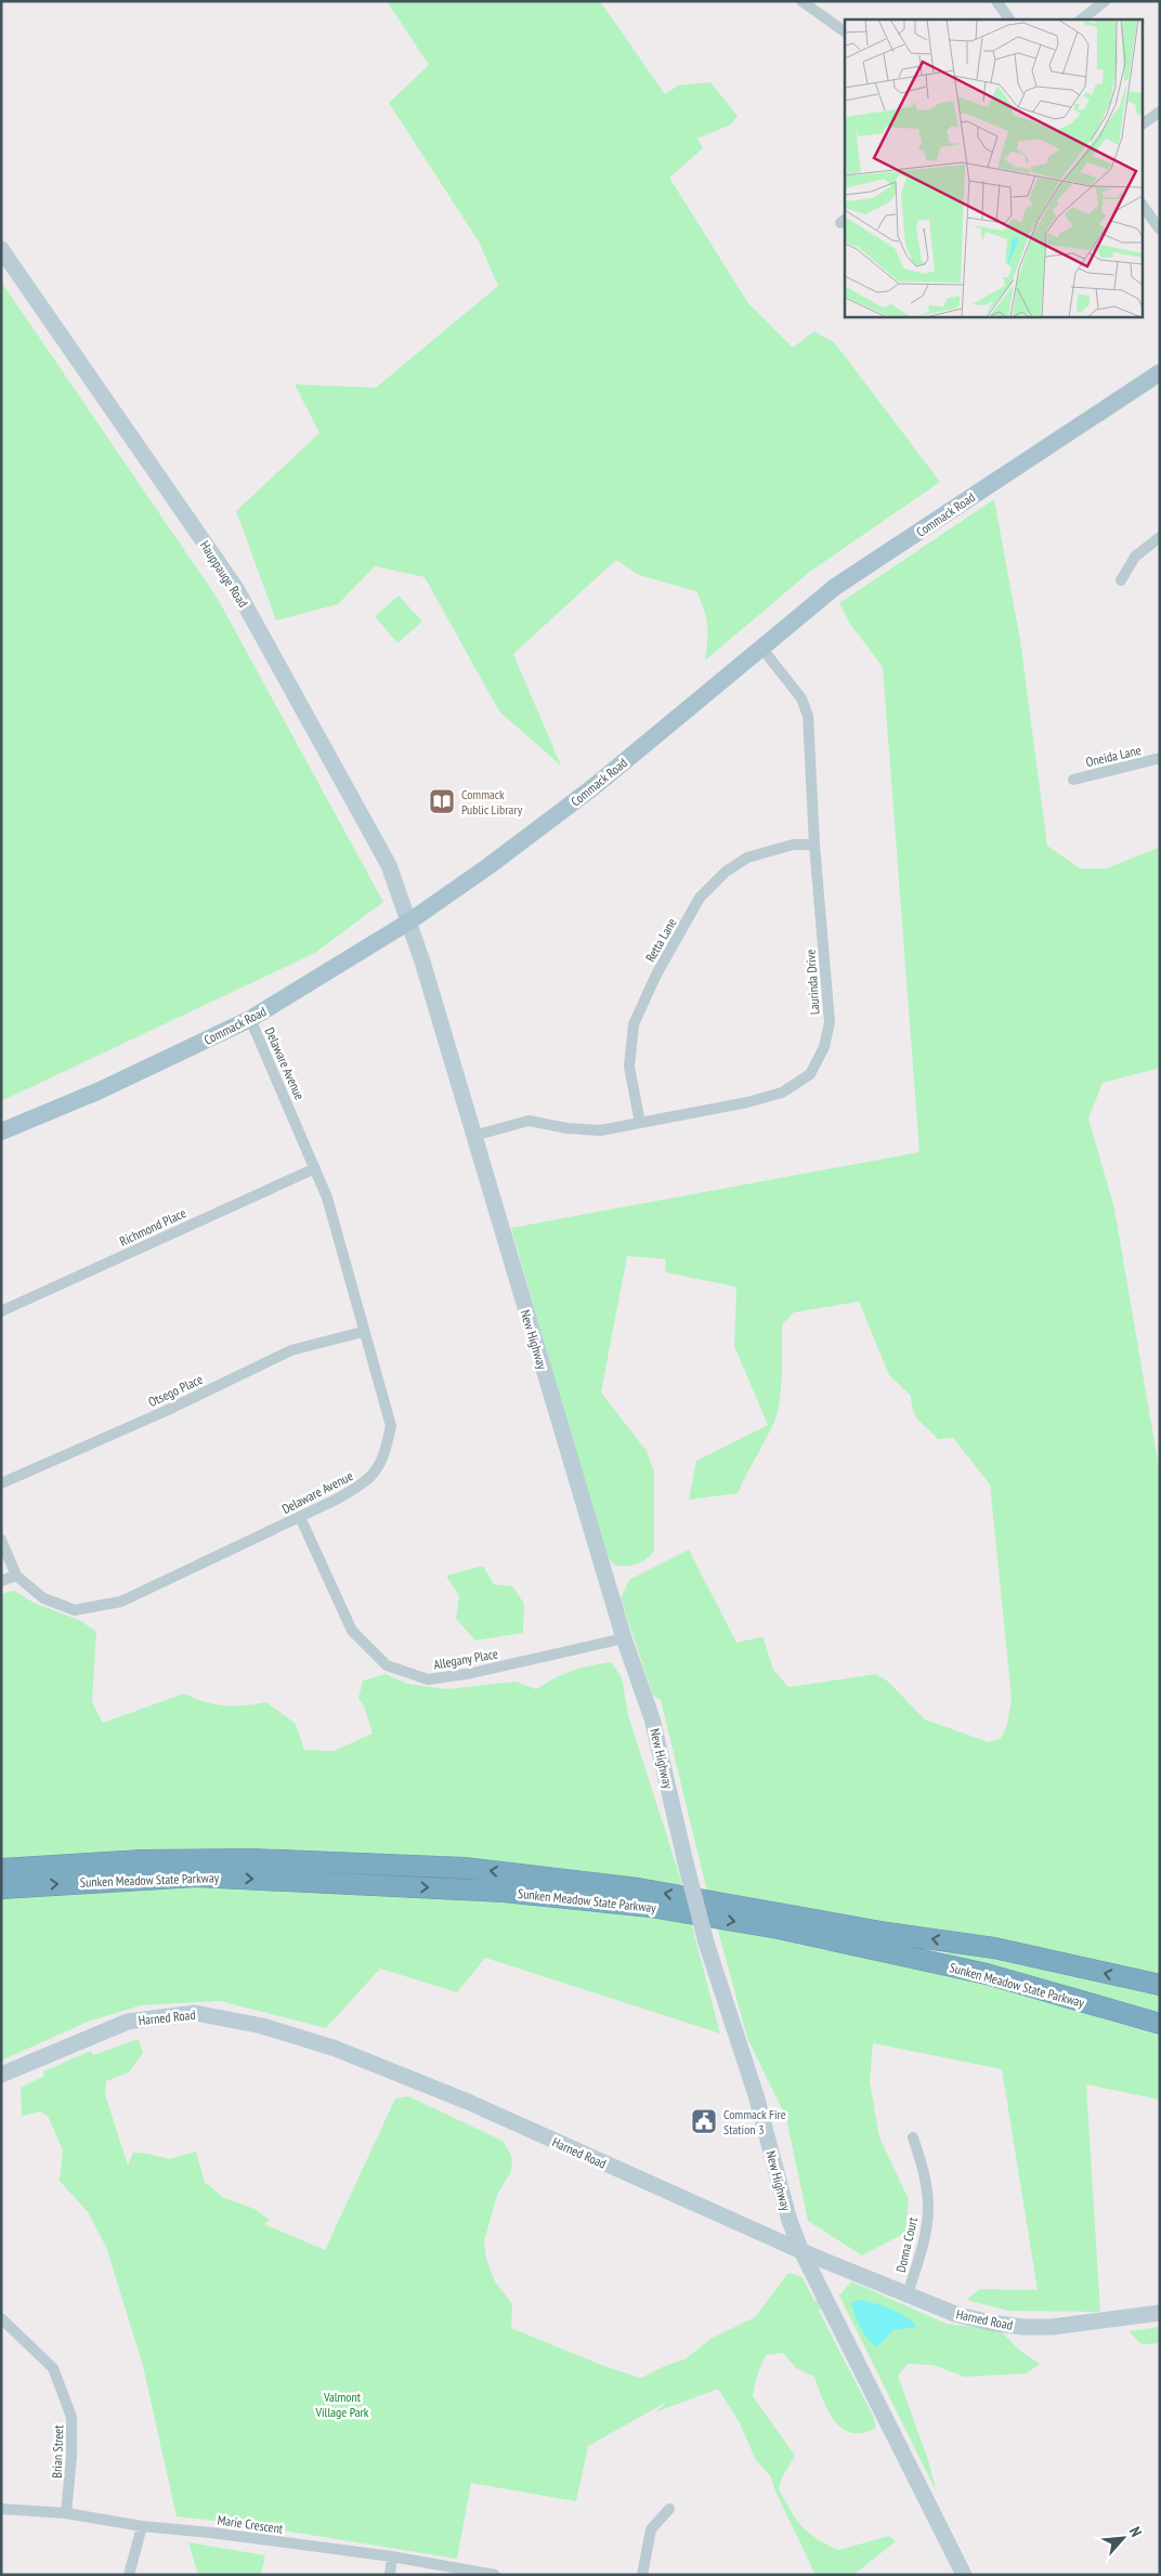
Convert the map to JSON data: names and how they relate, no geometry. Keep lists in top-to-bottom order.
{
  "streets": {
    "highway": ["Sunken Meadow State Parkway"],
    "main road": ["Commack Road"],
    "street": [
      "Hauppauge Road",
      "Oneida Lane",
      "Retta Lane",
      "Laurinda Drive",
      "Delaware Avenue",
      "Richmond Place",
      "New Highway",
      "Otsego Place",
      "Allegany Place",
      "Harned Road",
      "Donna Court",
      "Brian Street",
      "Marie Crescent"
    ]
  },
  "crossings": [
    ["Commack Road", "Hauppauge Road"],
    ["Commack Road", "Laurinda Drive"],
    ["Commack Road", "Delaware Avenue"],
    ["Commack Road", "New Highway"],
    ["Hauppauge Road", "New Highway"],
    ["Retta Lane", "Laurinda Drive"],
    ["Laurinda Drive", "New Highway"],
    ["Delaware Avenue", "Richmond Place"],
    ["Delaware Avenue", "Otsego Place"],
    ["Delaware Avenue", "Allegany Place"],
    ["New Highway", "Allegany Place"],
    ["New Highway", "Harned Road"],
    ["Harned Road", "Donna Court"],
    ["Brian Street", "Marie Crescent"]
  ],
  "parks": ["Valmont Village Park"],
  "places": {
    "library": ["Commack Public Library"],
    "public building": ["Commack Fire Station 3"]
  },
  "north": "top right"
}
